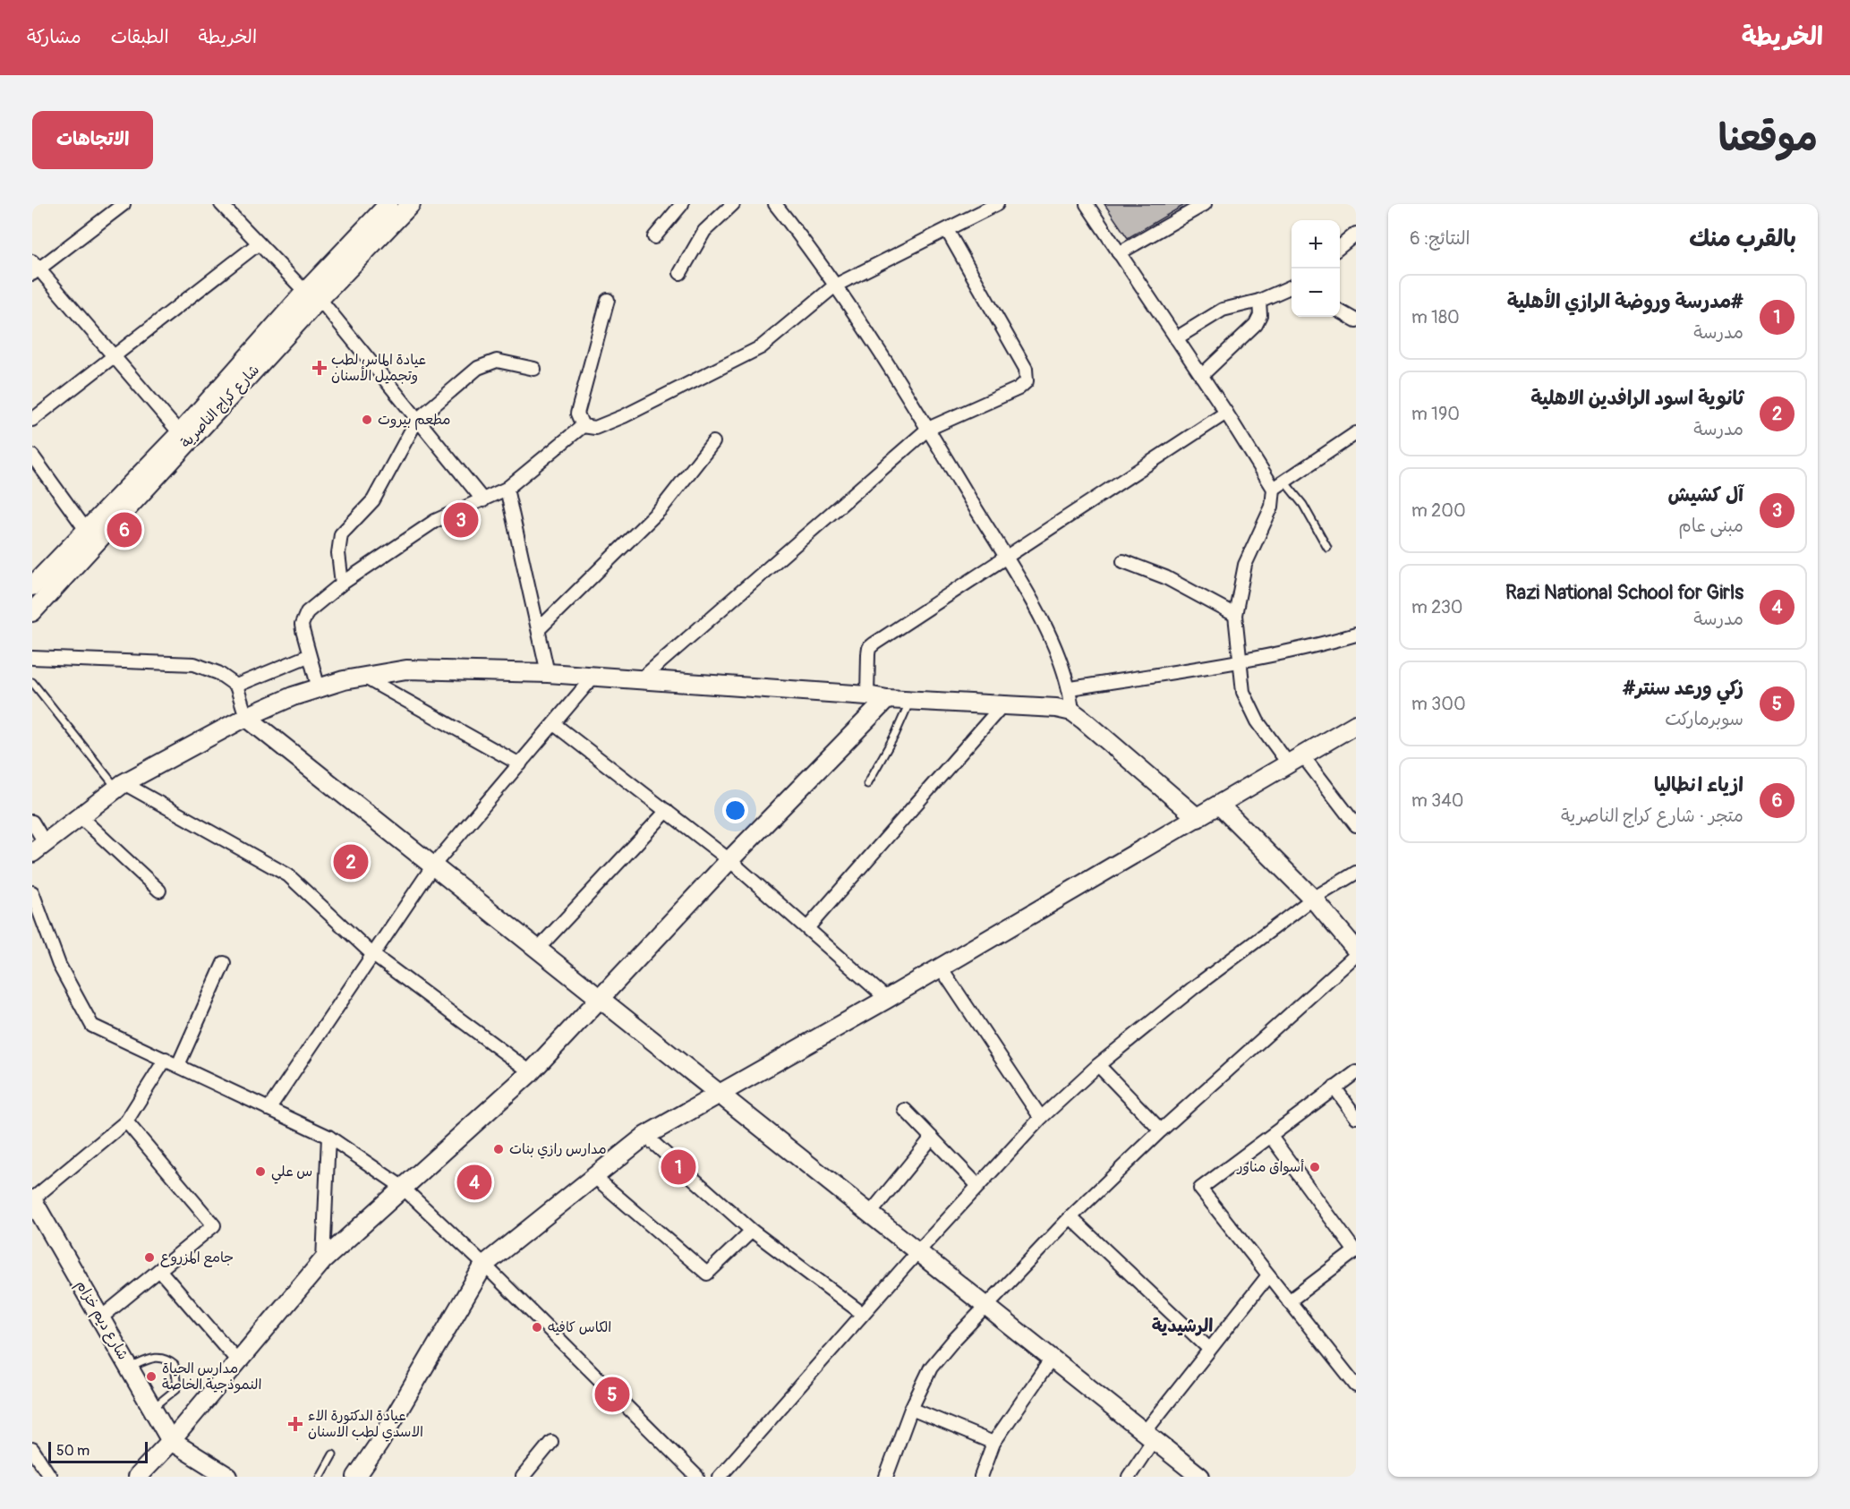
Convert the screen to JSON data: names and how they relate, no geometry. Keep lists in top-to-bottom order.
{
  "streets": {
    "street": ["شارع كراج الناصرية", "شارع ديم خزام"]
  },
  "districts": ["الرشيدية"],
  "places": {
    "health": ["عيادة الماس لطب وتجميل الأسنان", "عيادة الدكتورة الاء الاسدي لطب الاسنان"],
    "other": [
      "مطعم بيروت",
      "مدارس رازي بنات",
      "أسواق مناور",
      "س علي",
      "جامع المزروع",
      "الكاس كافيه",
      "مدارس الحياة النموذجية الخاصة"
    ]
  },
  "scale_bar": "50 m",
  "page": {
    "header": "الخريطة",
    "nav": ["الخريطة", "الطبقات", "مشاركة"],
    "title": "موقعنا",
    "buttons": "الاتجاهات",
    "heading": ["بالقرب منك", "النتائج: 6"],
    "map_buttons": ["+", "−"],
    "list": [
      {
        "mark": "1",
        "name": "#مدرسة وروضة الرازي الأهلية",
        "note": "مدرسة",
        "value": "180 m"
      },
      {
        "mark": "2",
        "name": "ثانوية اسود الرافدين الاهلية",
        "note": "مدرسة",
        "value": "190 m"
      },
      {
        "mark": "3",
        "name": "آل كشيش",
        "note": "مبنى عام",
        "value": "200 m"
      },
      {
        "mark": "4",
        "name": "Razi National School for Girls",
        "note": "مدرسة",
        "value": "230 m"
      },
      {
        "mark": "5",
        "name": "زكي ورعد سنتر#",
        "note": "سوبرماركت",
        "value": "300 m"
      },
      {
        "mark": "6",
        "name": "ازياء انطاليا",
        "note": "متجر · شارع كراج الناصرية",
        "value": "340 m"
      }
    ],
    "pins": [
      "3",
      "6",
      "2",
      "1",
      "4",
      "5"
    ],
    "scale": "50 m"
  }
}
